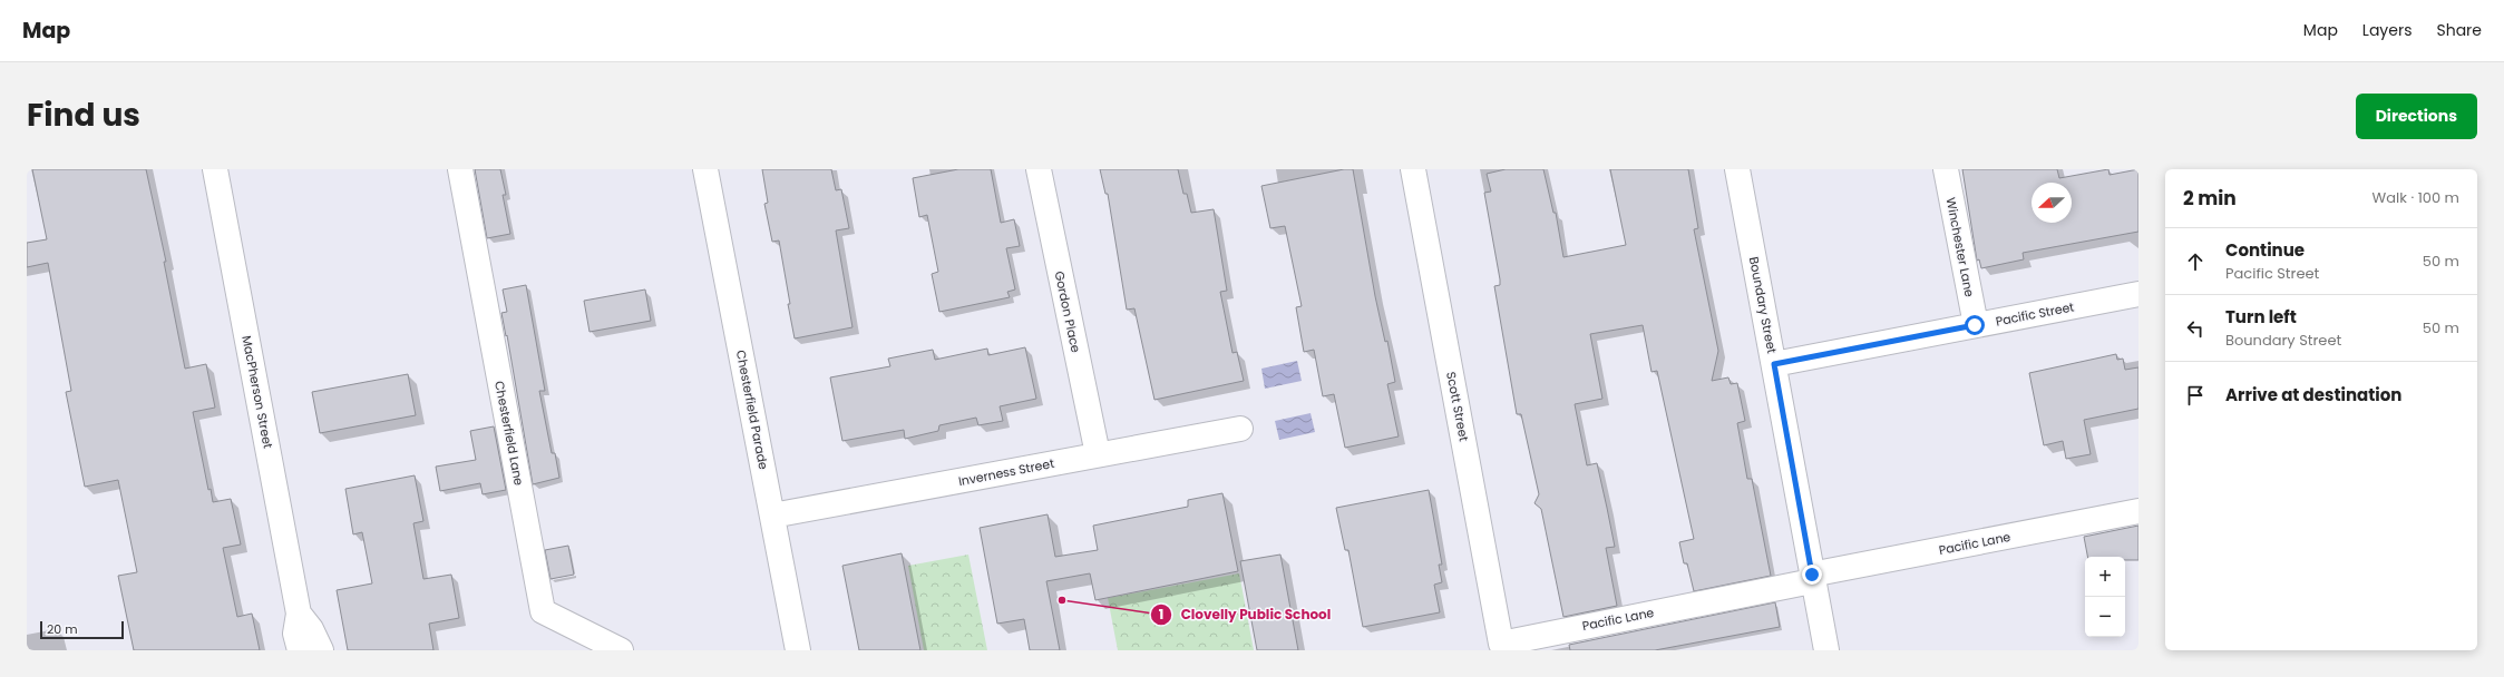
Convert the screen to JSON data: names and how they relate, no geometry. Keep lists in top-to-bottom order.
{
  "streets": {
    "street": [
      "Winchester Lane",
      "Boundary Street",
      "Gordon Place",
      "Pacific Street",
      "MacPherson Street",
      "Scott Street",
      "Chesterfield Parade",
      "Chesterfield Lane",
      "Inverness Street",
      "Pacific Lane"
    ]
  },
  "crossings": [
    ["Winchester Lane", "Pacific Street"],
    ["Boundary Street", "Pacific Street"],
    ["Boundary Street", "Pacific Lane"],
    ["Gordon Place", "Inverness Street"],
    ["Scott Street", "Pacific Lane"],
    ["Chesterfield Parade", "Inverness Street"]
  ],
  "places": ["Clovelly Public School"],
  "scale_bar": "20 m",
  "north": "left",
  "page": {
    "header": "Map",
    "nav": ["Map", "Layers", "Share"],
    "title": "Find us",
    "buttons": "Directions",
    "heading": ["2 min", "Walk · 100 m"],
    "list": [
      ["Continue", "Pacific Street", "50 m"],
      ["Turn left", "Boundary Street", "50 m"],
      "Arrive at destination"
    ],
    "map_buttons": ["+", "−"],
    "scale": "20 m"
  }
}
